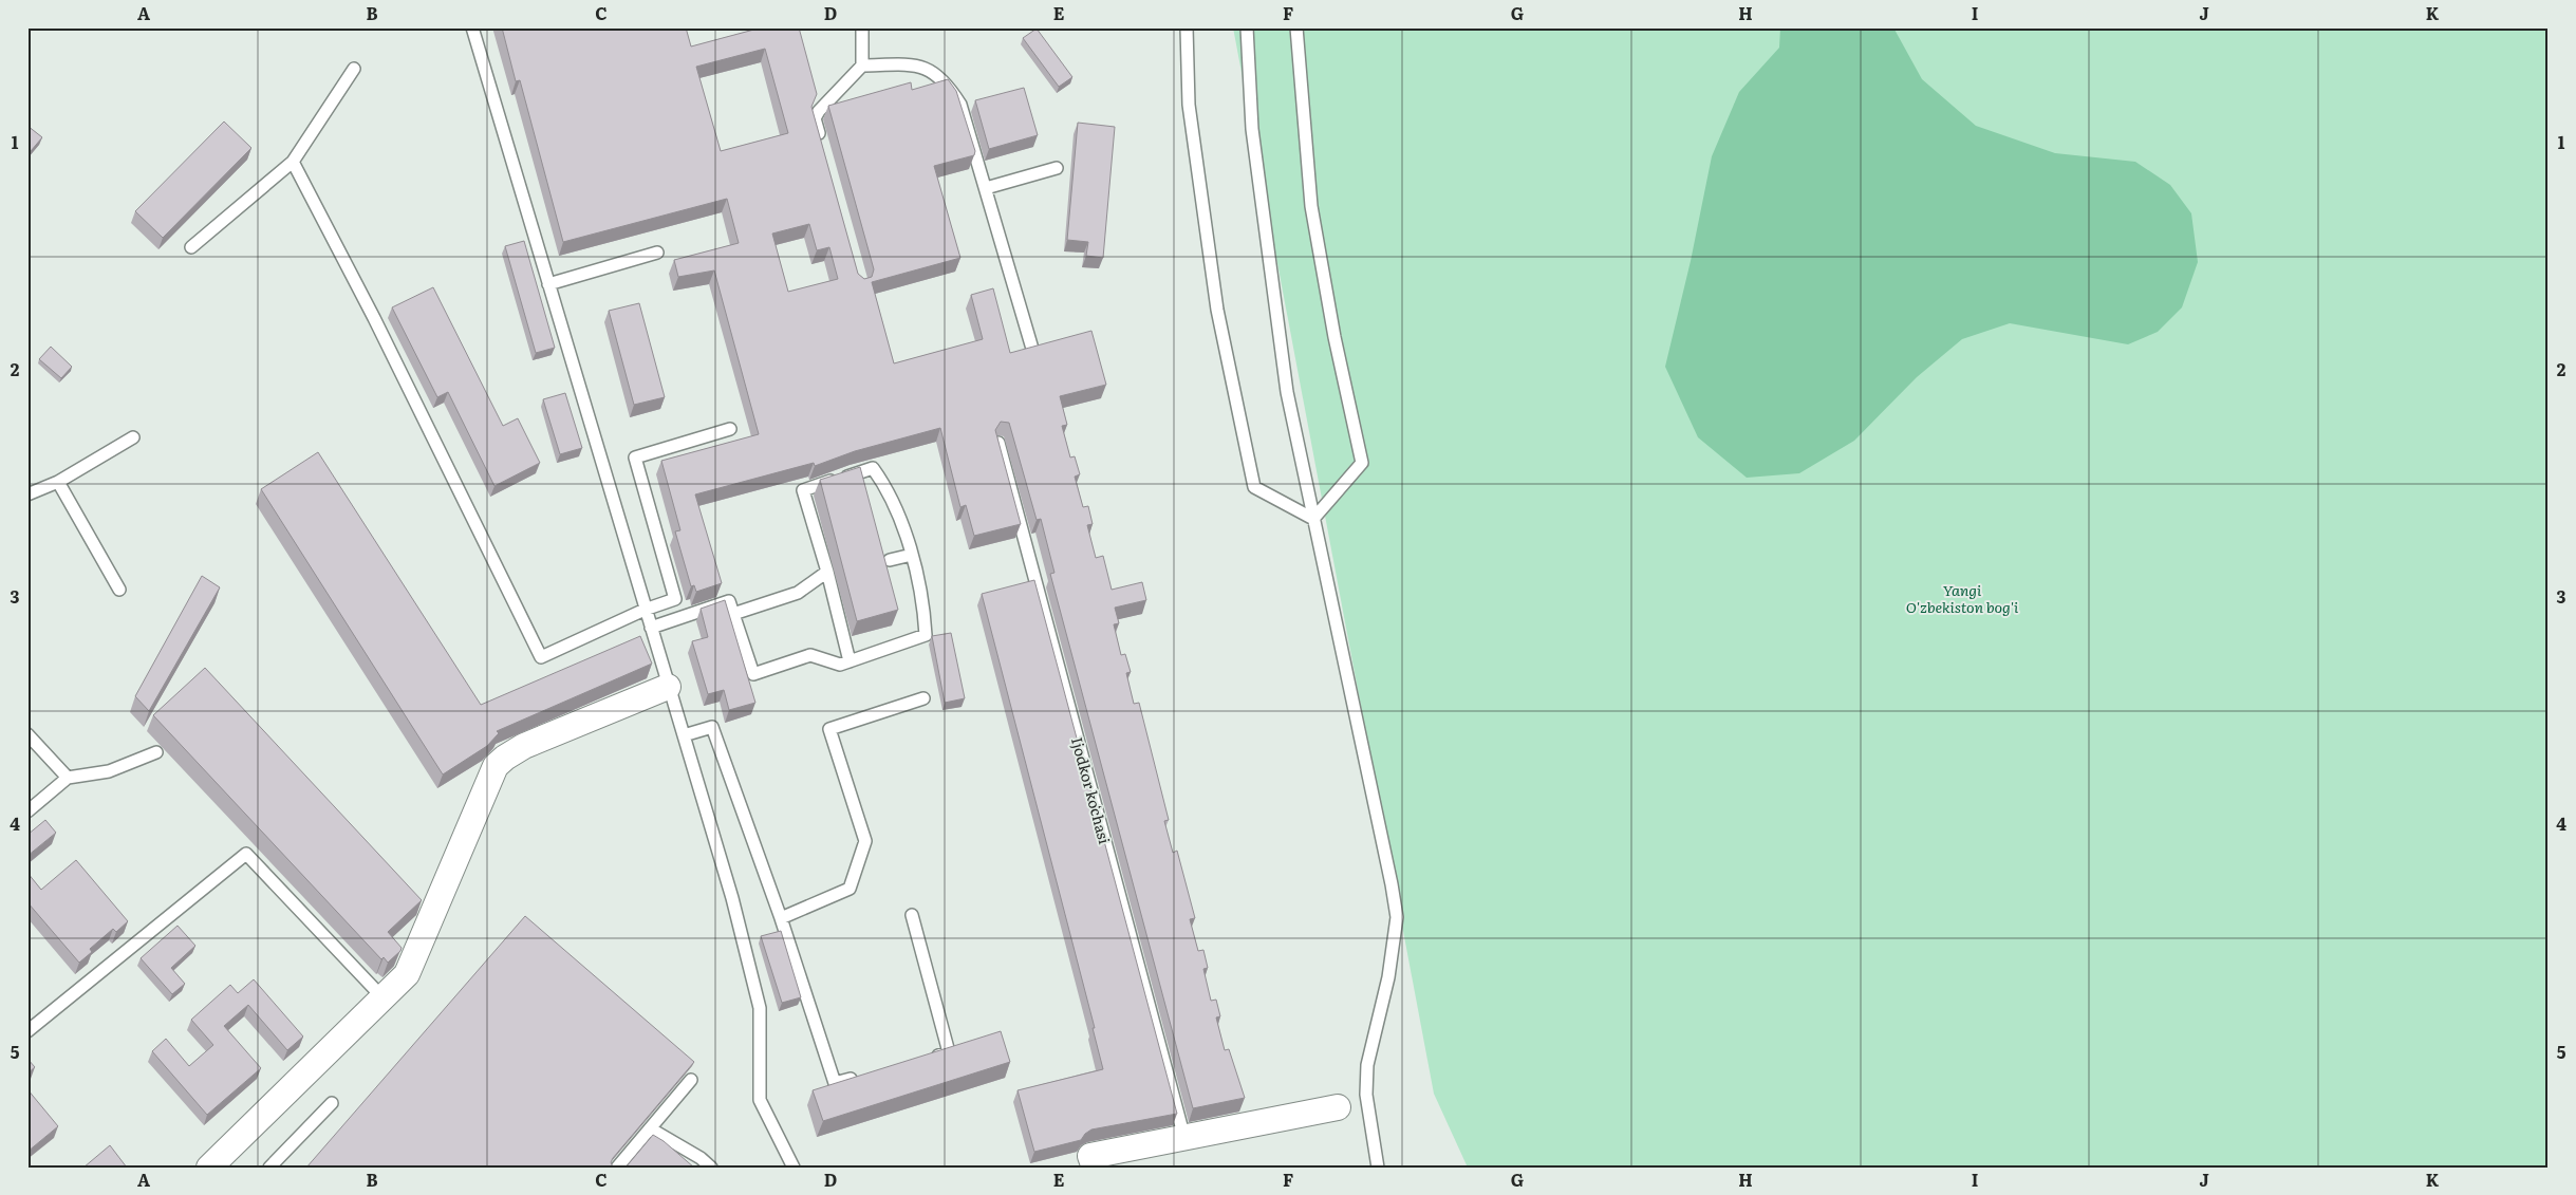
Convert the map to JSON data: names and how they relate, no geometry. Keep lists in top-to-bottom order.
{
  "streets": {
    "lane": ["Ijodkor koʻchasi"]
  },
  "parks": ["Yangi O'zbekiston bog'i"],
  "grid": {
    "columns": [
      "A",
      "B",
      "C",
      "D",
      "E",
      "F",
      "G",
      "H",
      "I",
      "J",
      "K"
    ],
    "rows": [
      "1",
      "2",
      "3",
      "4",
      "5"
    ]
  }
}
